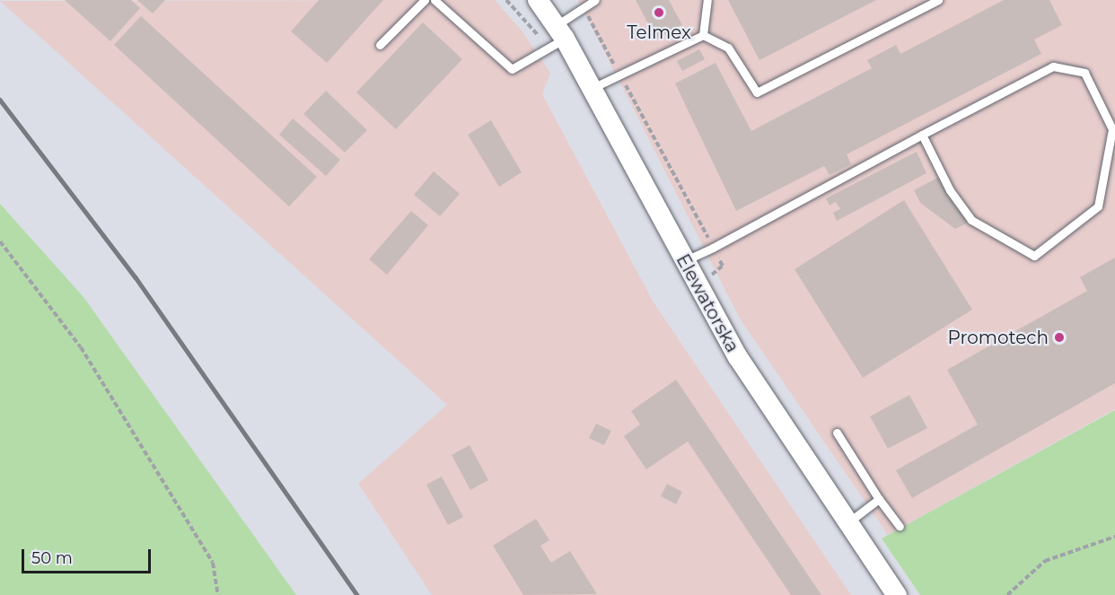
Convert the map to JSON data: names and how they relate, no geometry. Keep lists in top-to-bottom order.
{
  "streets": {
    "street": ["Elewatorska"]
  },
  "places": ["Telmex", "Promotech"],
  "scale_bar": "50 m"
}
